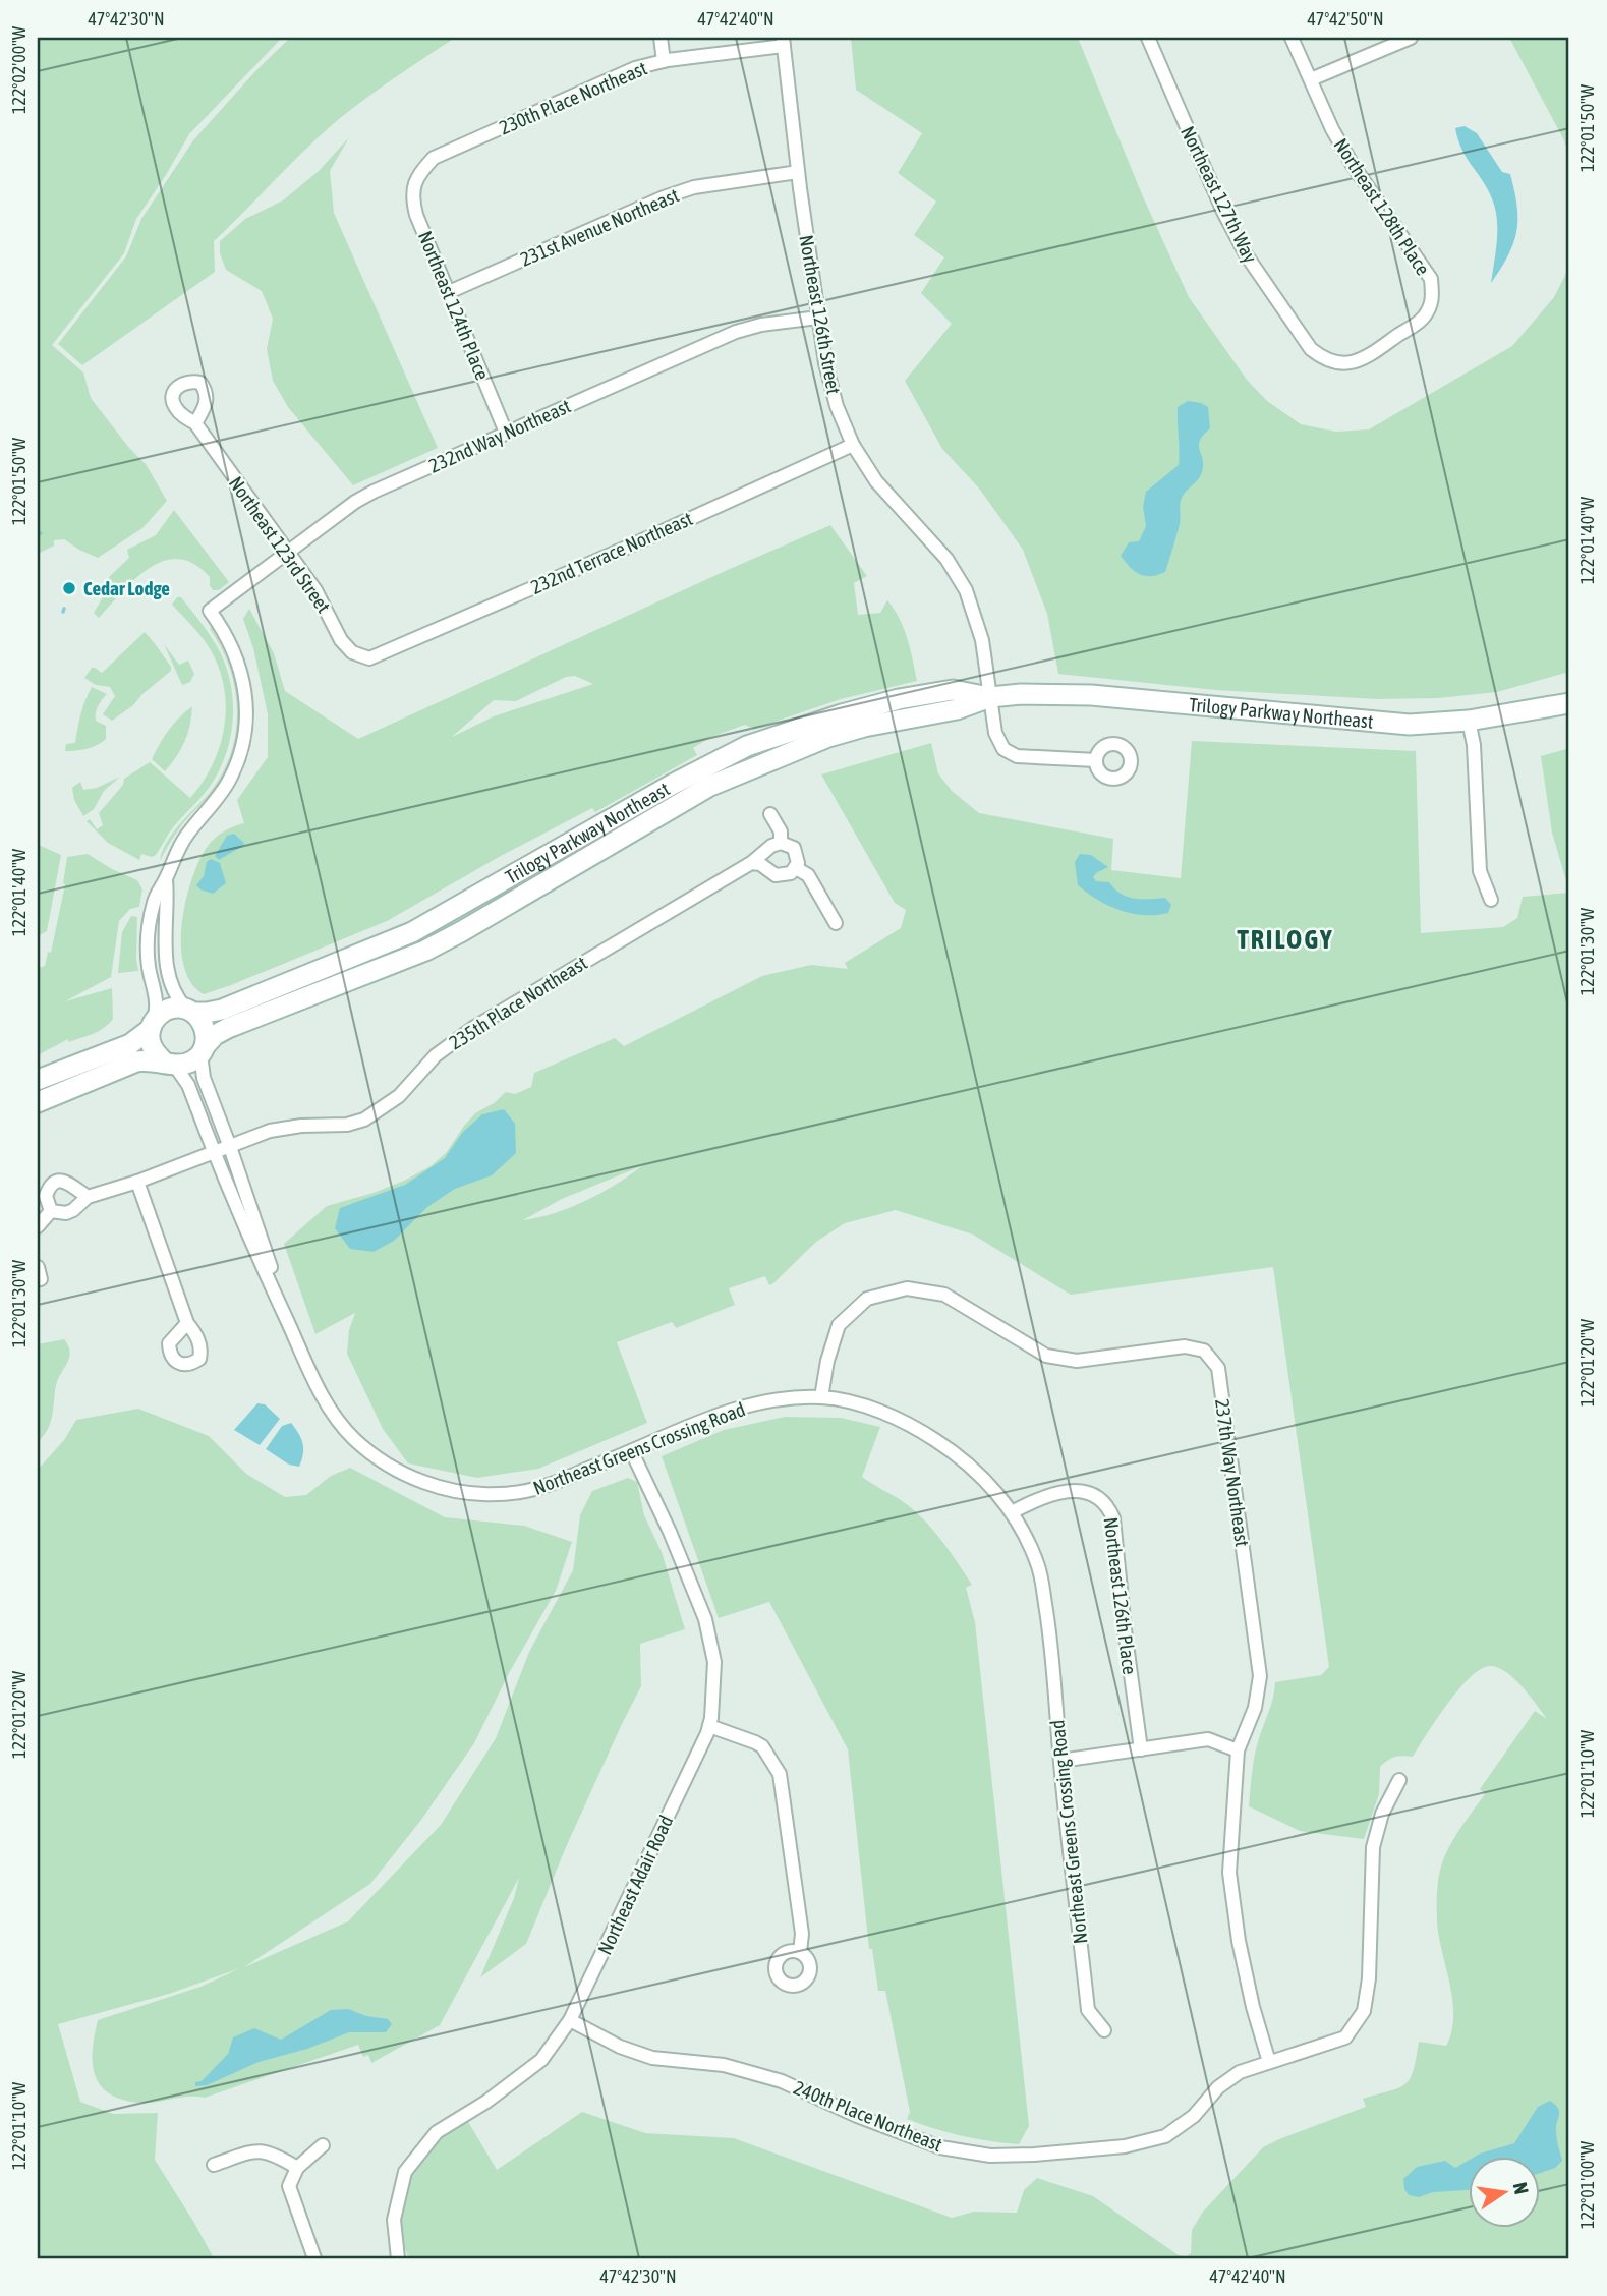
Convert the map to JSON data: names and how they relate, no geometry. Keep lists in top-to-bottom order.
{
  "streets": {
    "street": [
      "230th Place Northeast",
      "Northeast 127th Way",
      "Northeast 128th Place",
      "231st Avenue Northeast",
      "Northeast 124th Place",
      "Northeast 126th Street",
      "232nd Way Northeast",
      "Northeast 123rd Street",
      "232nd Terrace Northeast",
      "Trilogy Parkway Northeast",
      "235th Place Northeast",
      "Northeast Greens Crossing Road",
      "237th Way Northeast",
      "Northeast 126th Place",
      "Northeast Adair Road",
      "240th Place Northeast"
    ]
  },
  "crossings": [
    ["230th Place Northeast", "Northeast 124th Place"],
    ["230th Place Northeast", "Northeast 126th Street"],
    ["Northeast 127th Way", "Northeast 128th Place"],
    ["231st Avenue Northeast", "Northeast 124th Place"],
    ["231st Avenue Northeast", "Northeast 126th Street"],
    ["Northeast 124th Place", "232nd Way Northeast"],
    ["Northeast 126th Street", "232nd Way Northeast"],
    ["Northeast 126th Street", "232nd Terrace Northeast"],
    ["Northeast 126th Street", "Trilogy Parkway Northeast"],
    ["232nd Way Northeast", "Northeast 123rd Street"],
    ["Northeast 123rd Street", "232nd Terrace Northeast"],
    ["Trilogy Parkway Northeast", "Northeast Greens Crossing Road"],
    ["235th Place Northeast", "Northeast Greens Crossing Road"],
    ["Northeast Greens Crossing Road", "237th Way Northeast"],
    ["Northeast Greens Crossing Road", "Northeast 126th Place"],
    ["Northeast Greens Crossing Road", "Northeast Adair Road"],
    ["237th Way Northeast", "240th Place Northeast"],
    ["Northeast Adair Road", "240th Place Northeast"]
  ],
  "districts": ["TRILOGY"],
  "places": ["Cedar Lodge"],
  "north": "right",
  "coordinates": [
    "47°42'30\"N",
    "47°42'40\"N",
    "47°42'50\"N",
    "122°02'00\"W",
    "122°01'50\"W",
    "122°01'40\"W",
    "122°01'30\"W",
    "122°01'20\"W",
    "122°01'10\"W",
    "122°01'00\"W"
  ]
}
